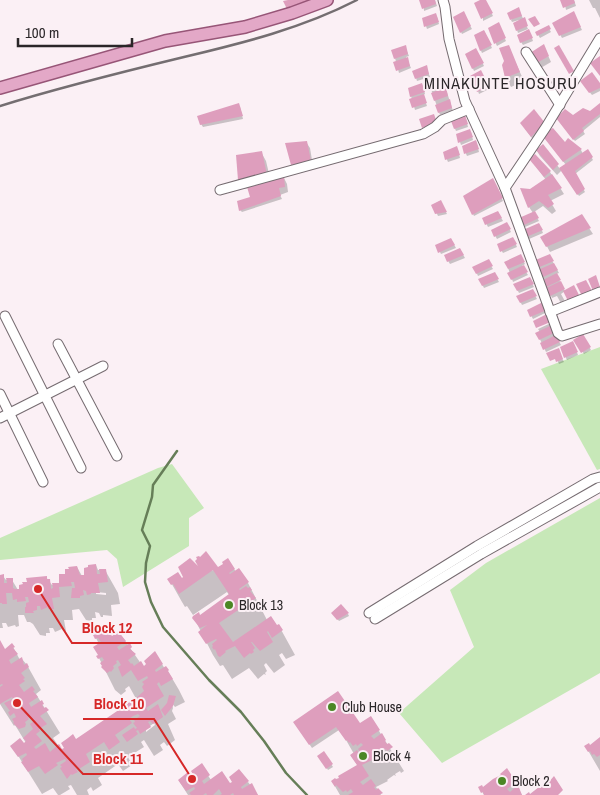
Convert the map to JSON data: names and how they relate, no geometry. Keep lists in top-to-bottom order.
{
  "districts": ["MINAKUNTE HOSURU"],
  "places": [
    "Block 12",
    "Block 13",
    "Block 11",
    "Club House",
    "Block 4",
    "Block 10",
    "Block 2"
  ],
  "scale_bar": "100 m"
}
